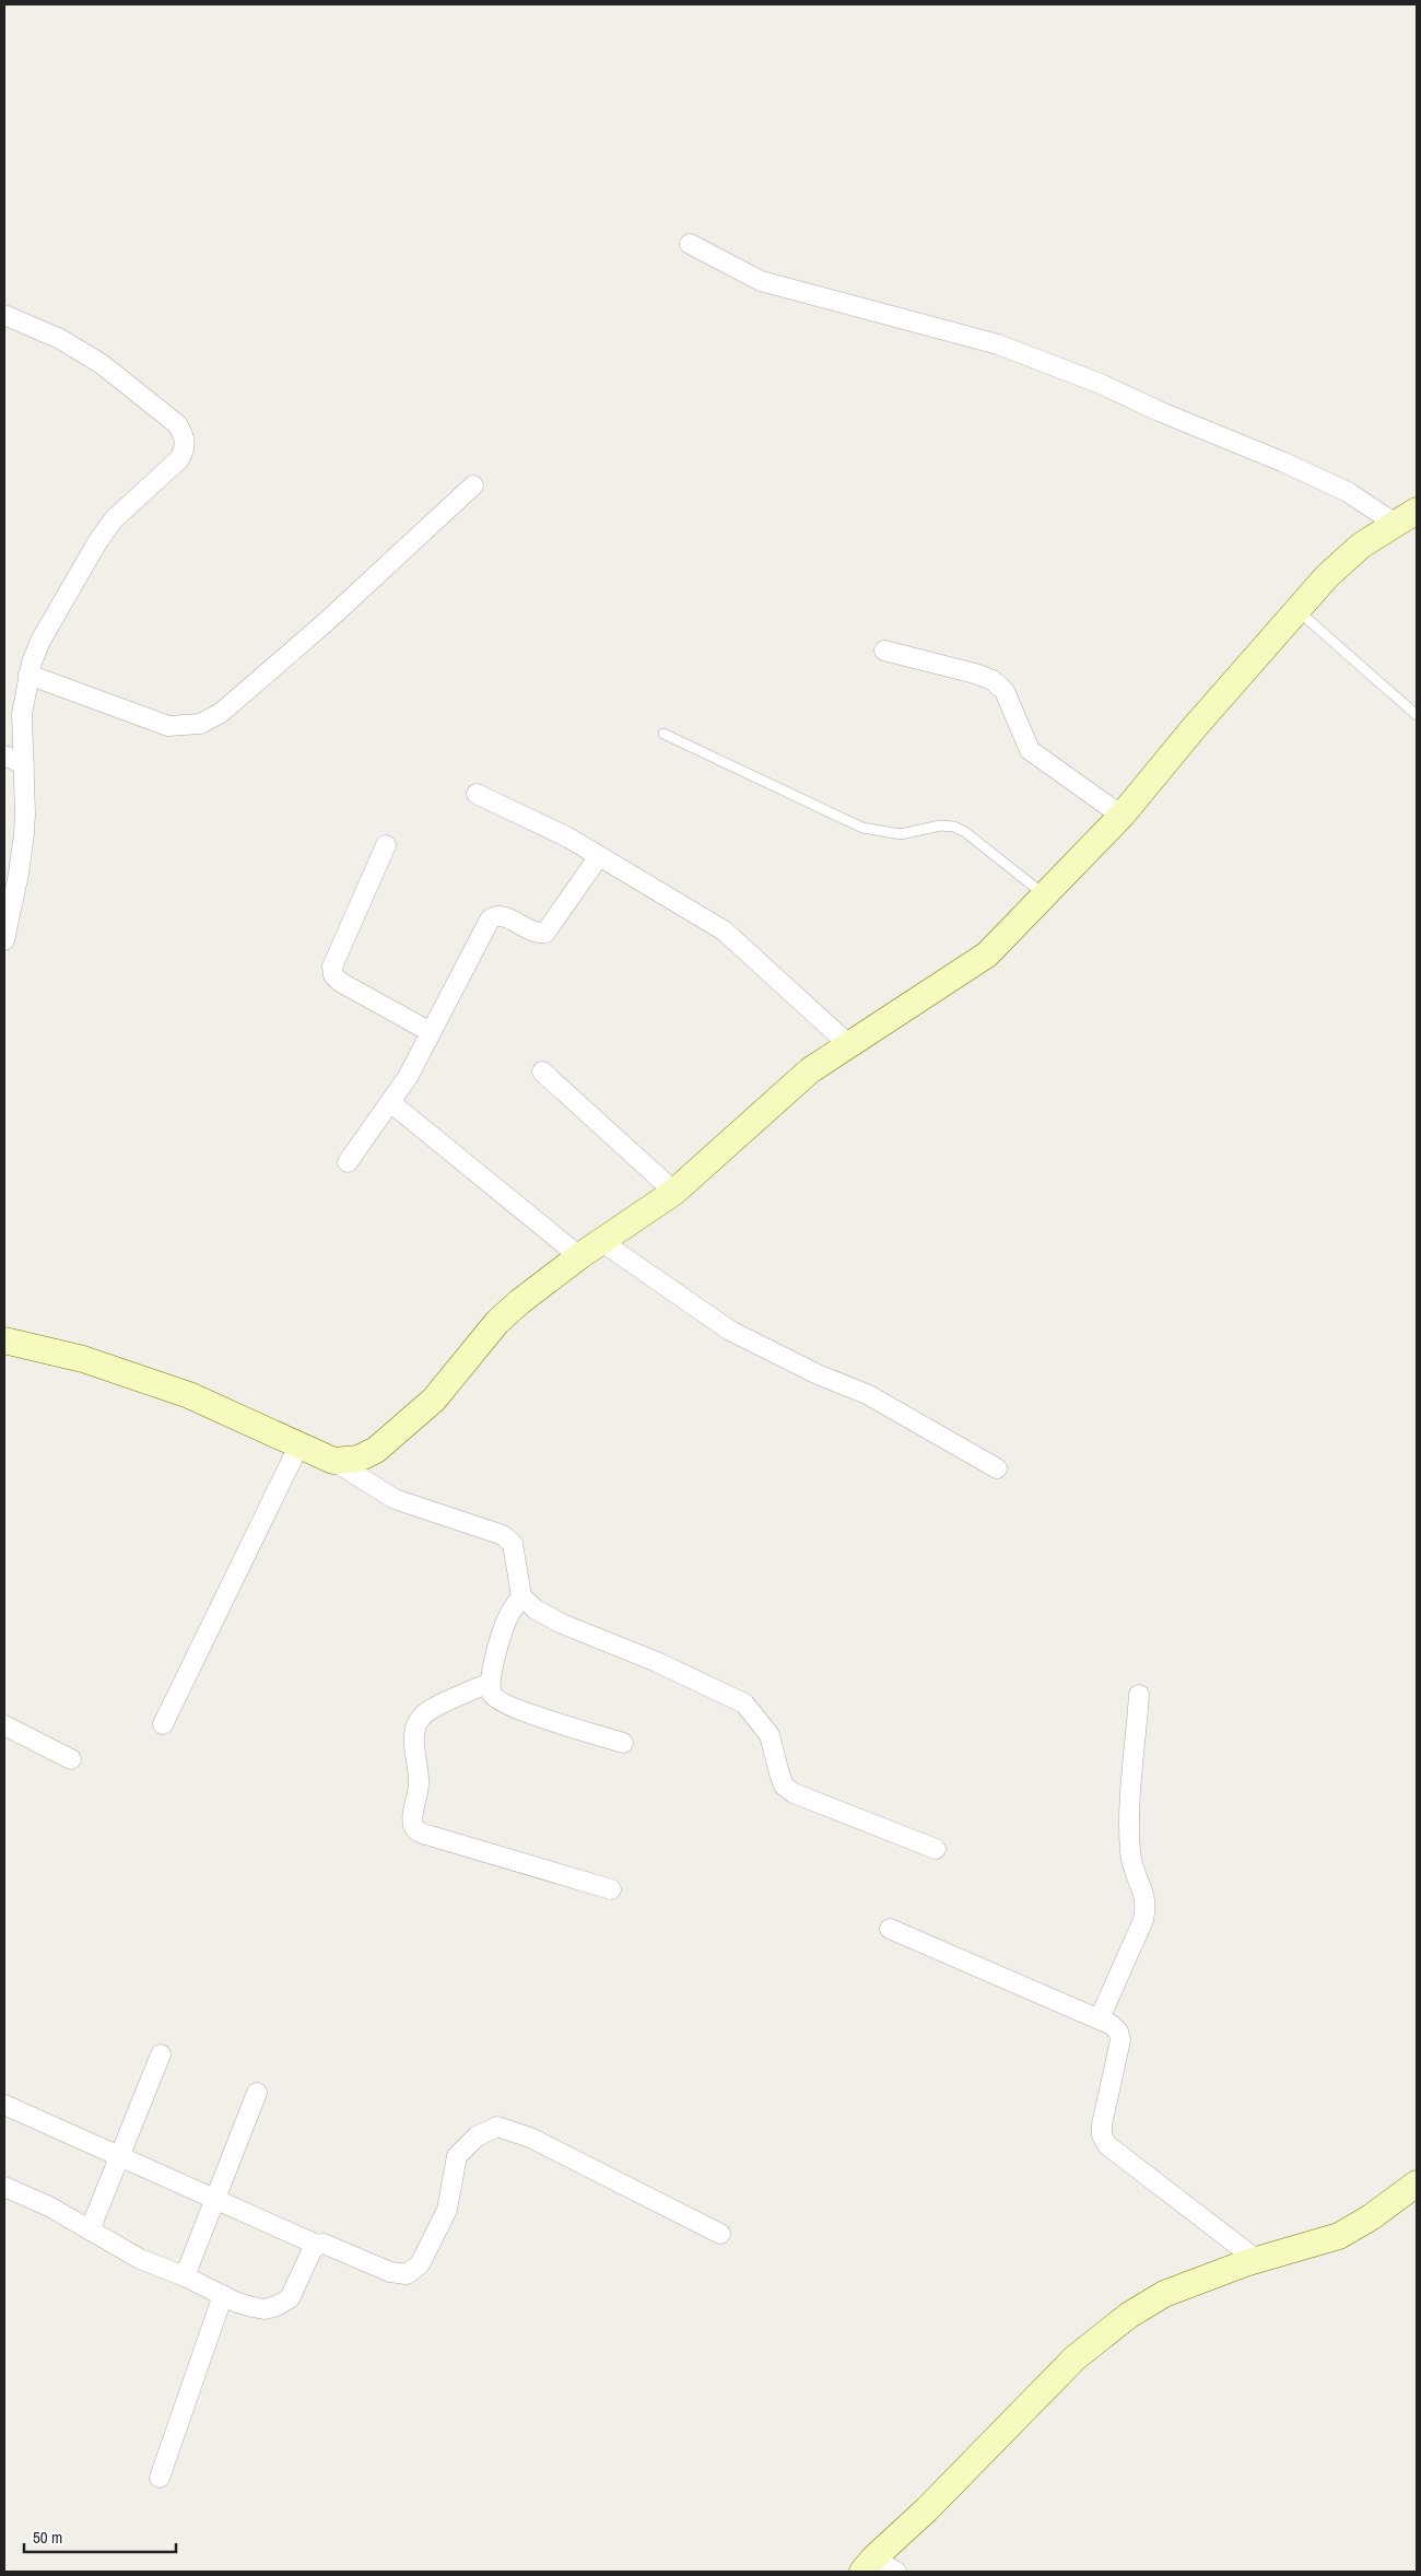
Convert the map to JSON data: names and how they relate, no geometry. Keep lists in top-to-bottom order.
{
  "scale_bar": "50 m"
}
